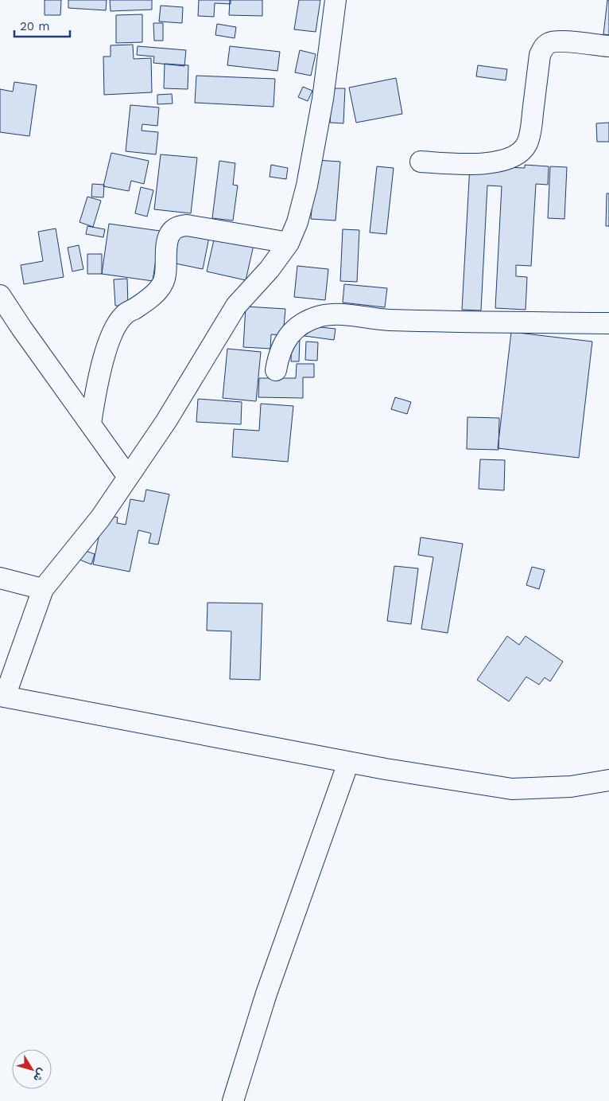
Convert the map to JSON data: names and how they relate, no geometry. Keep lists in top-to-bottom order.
{
  "scale_bar": "20 m",
  "north": "bottom right"
}
